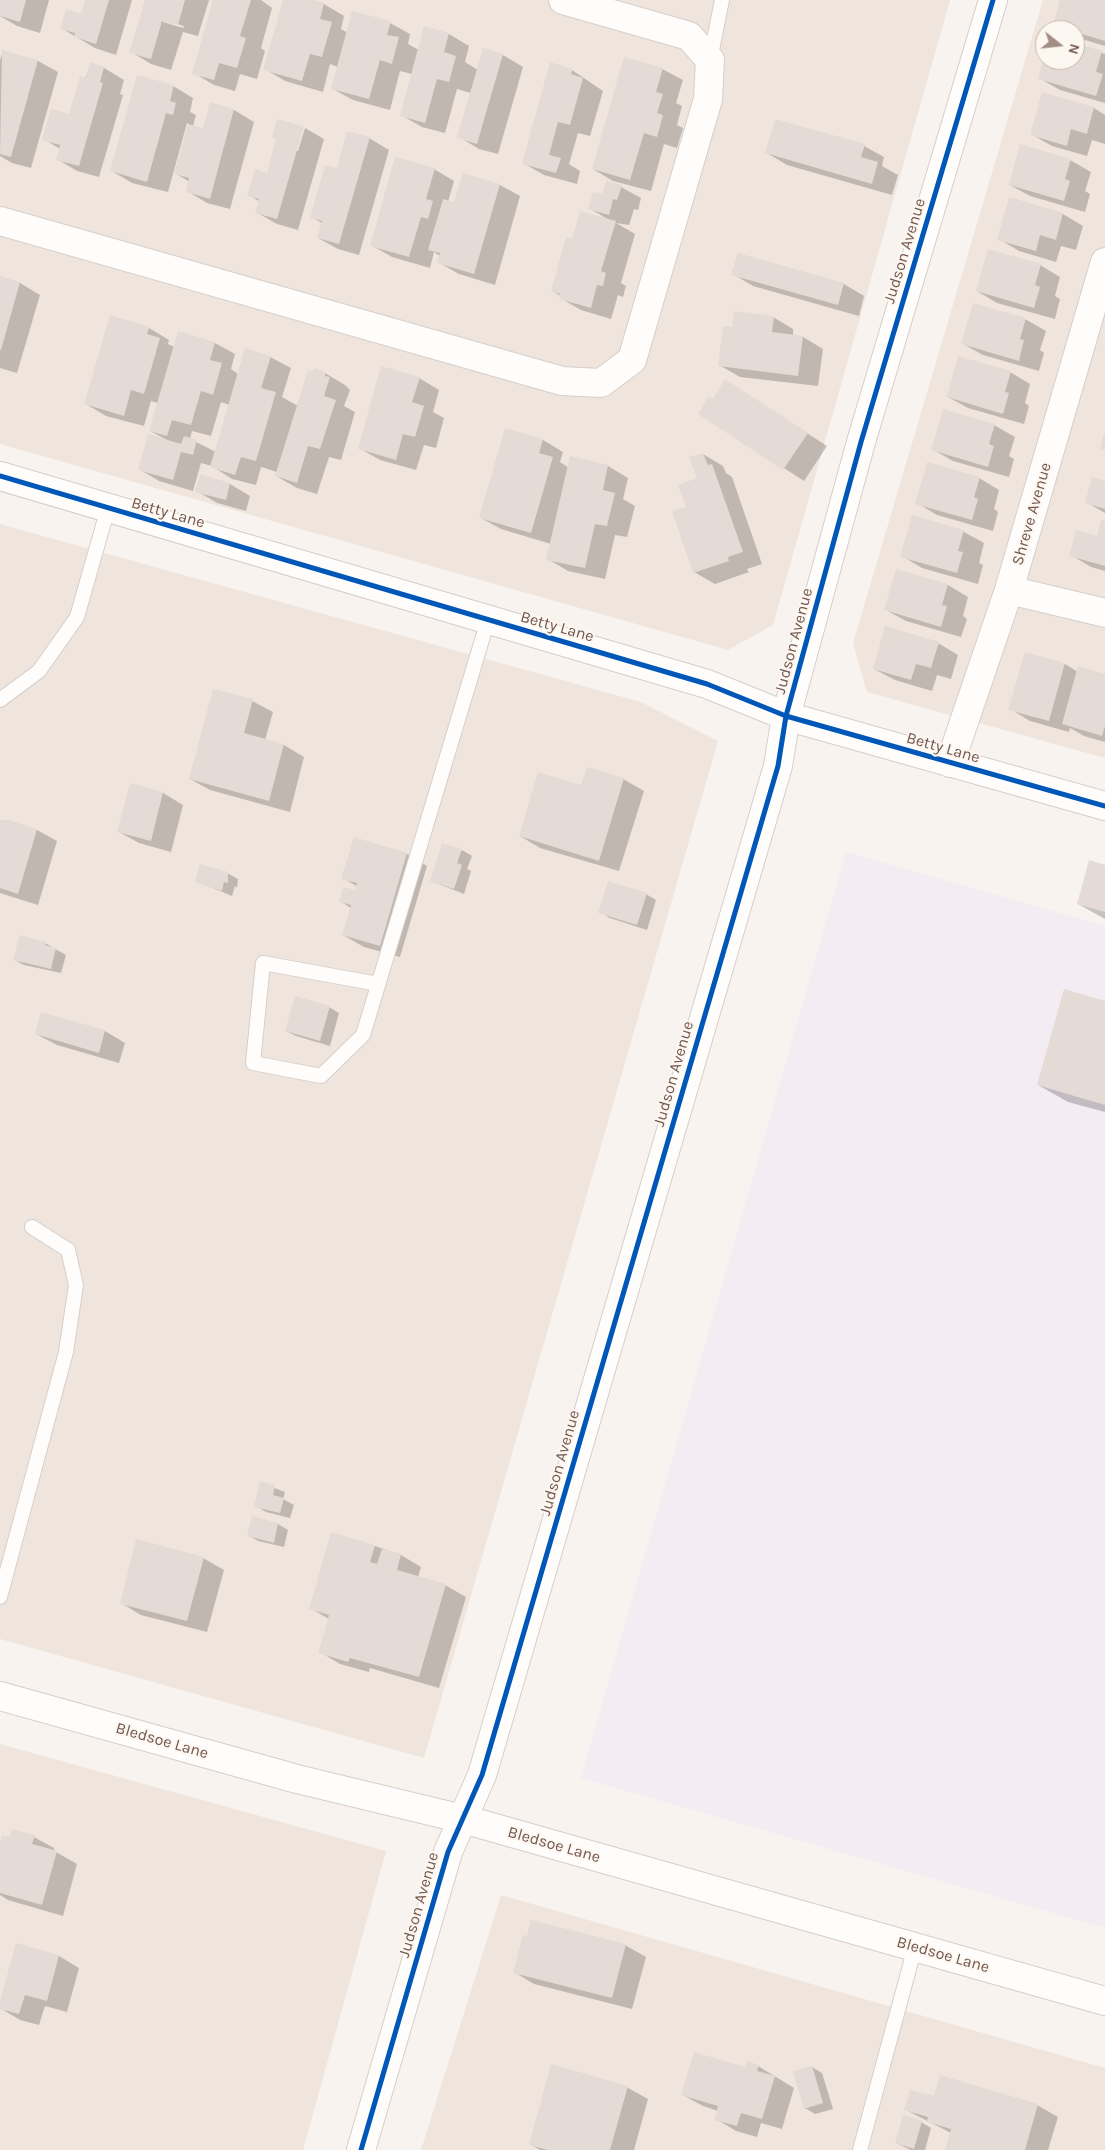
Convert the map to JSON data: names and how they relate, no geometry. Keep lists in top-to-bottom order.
{
  "streets": {
    "street": [
      "Judson Avenue",
      "Betty Lane",
      "Shreve Avenue",
      "Bledsoe Lane"
    ]
  },
  "crossings": [
    ["Judson Avenue", "Betty Lane"],
    ["Judson Avenue", "Bledsoe Lane"],
    ["Betty Lane", "Shreve Avenue"]
  ],
  "north": "right"
}
